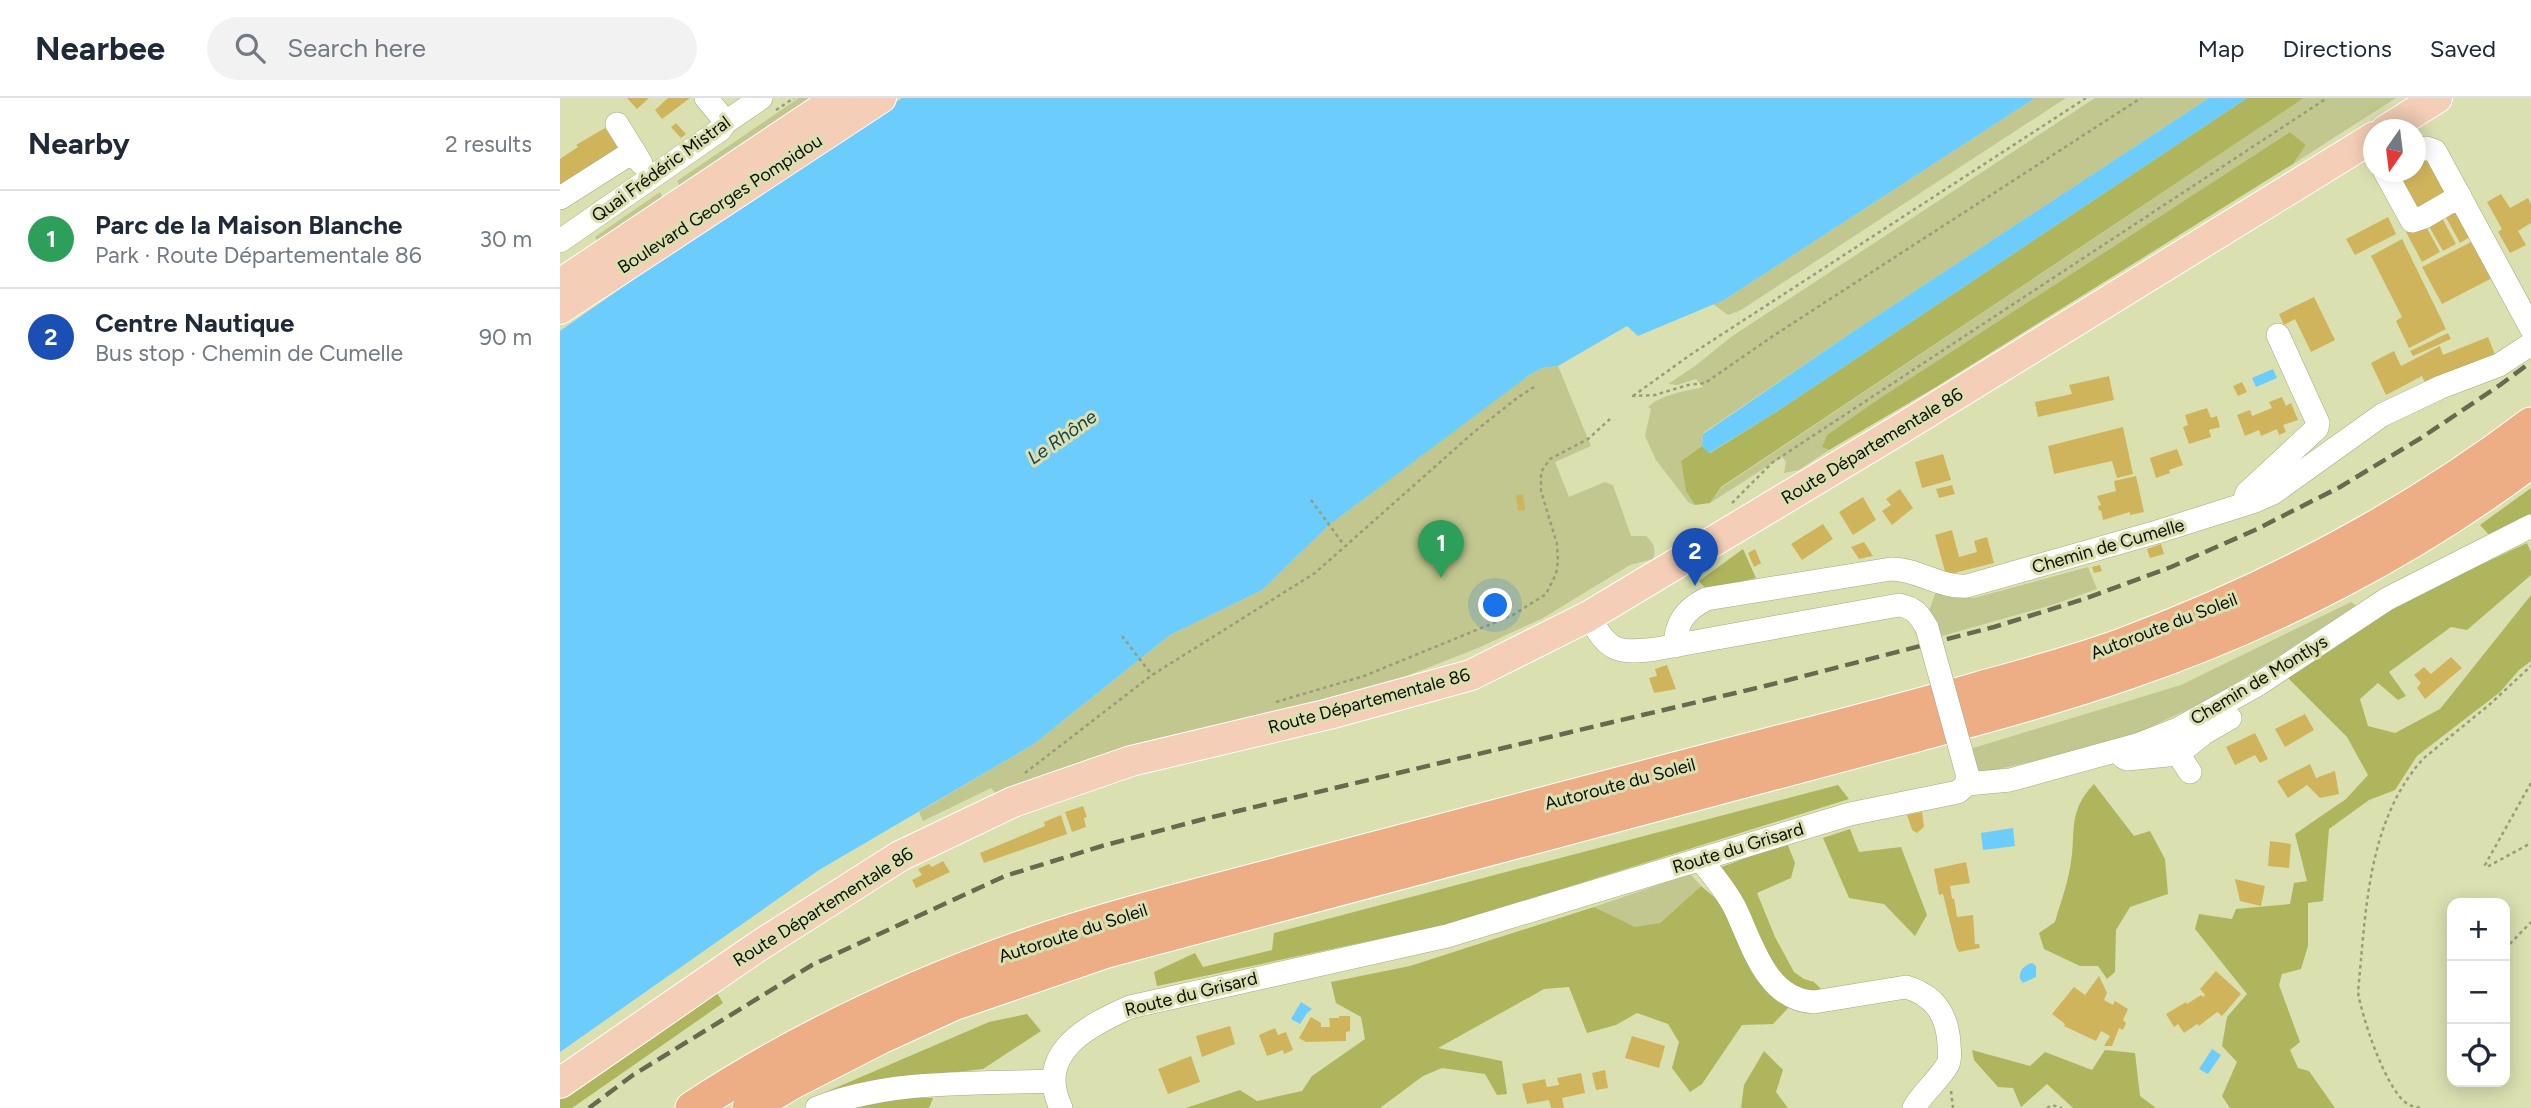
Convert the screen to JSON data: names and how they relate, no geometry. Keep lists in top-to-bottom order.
{
  "streets": {
    "highway": ["Autoroute du Soleil"],
    "main road": ["Boulevard Georges Pompidou", "Route Départementale 86"],
    "street": [
      "Quai Frédéric Mistral",
      "Chemin de Cumelle",
      "Chemin de Montlys",
      "Route du Grisard"
    ]
  },
  "crossings": [
    ["Chemin de Montlys", "Route du Grisard"]
  ],
  "water": ["Le Rhône"],
  "north": "bottom",
  "page": {
    "header": "Nearbee",
    "search": "Search here",
    "nav": ["Map", "Directions", "Saved"],
    "heading": ["Nearby", "2 results"],
    "list": [
      {
        "mark": "1",
        "name": "Parc de la Maison Blanche",
        "note": "Park · Route Départementale 86",
        "value": "30 m"
      },
      {
        "mark": "2",
        "name": "Centre Nautique",
        "note": "Bus stop · Chemin de Cumelle",
        "value": "90 m"
      }
    ],
    "pins": ["1", "2"],
    "map_buttons": ["+", "−"]
  }
}
